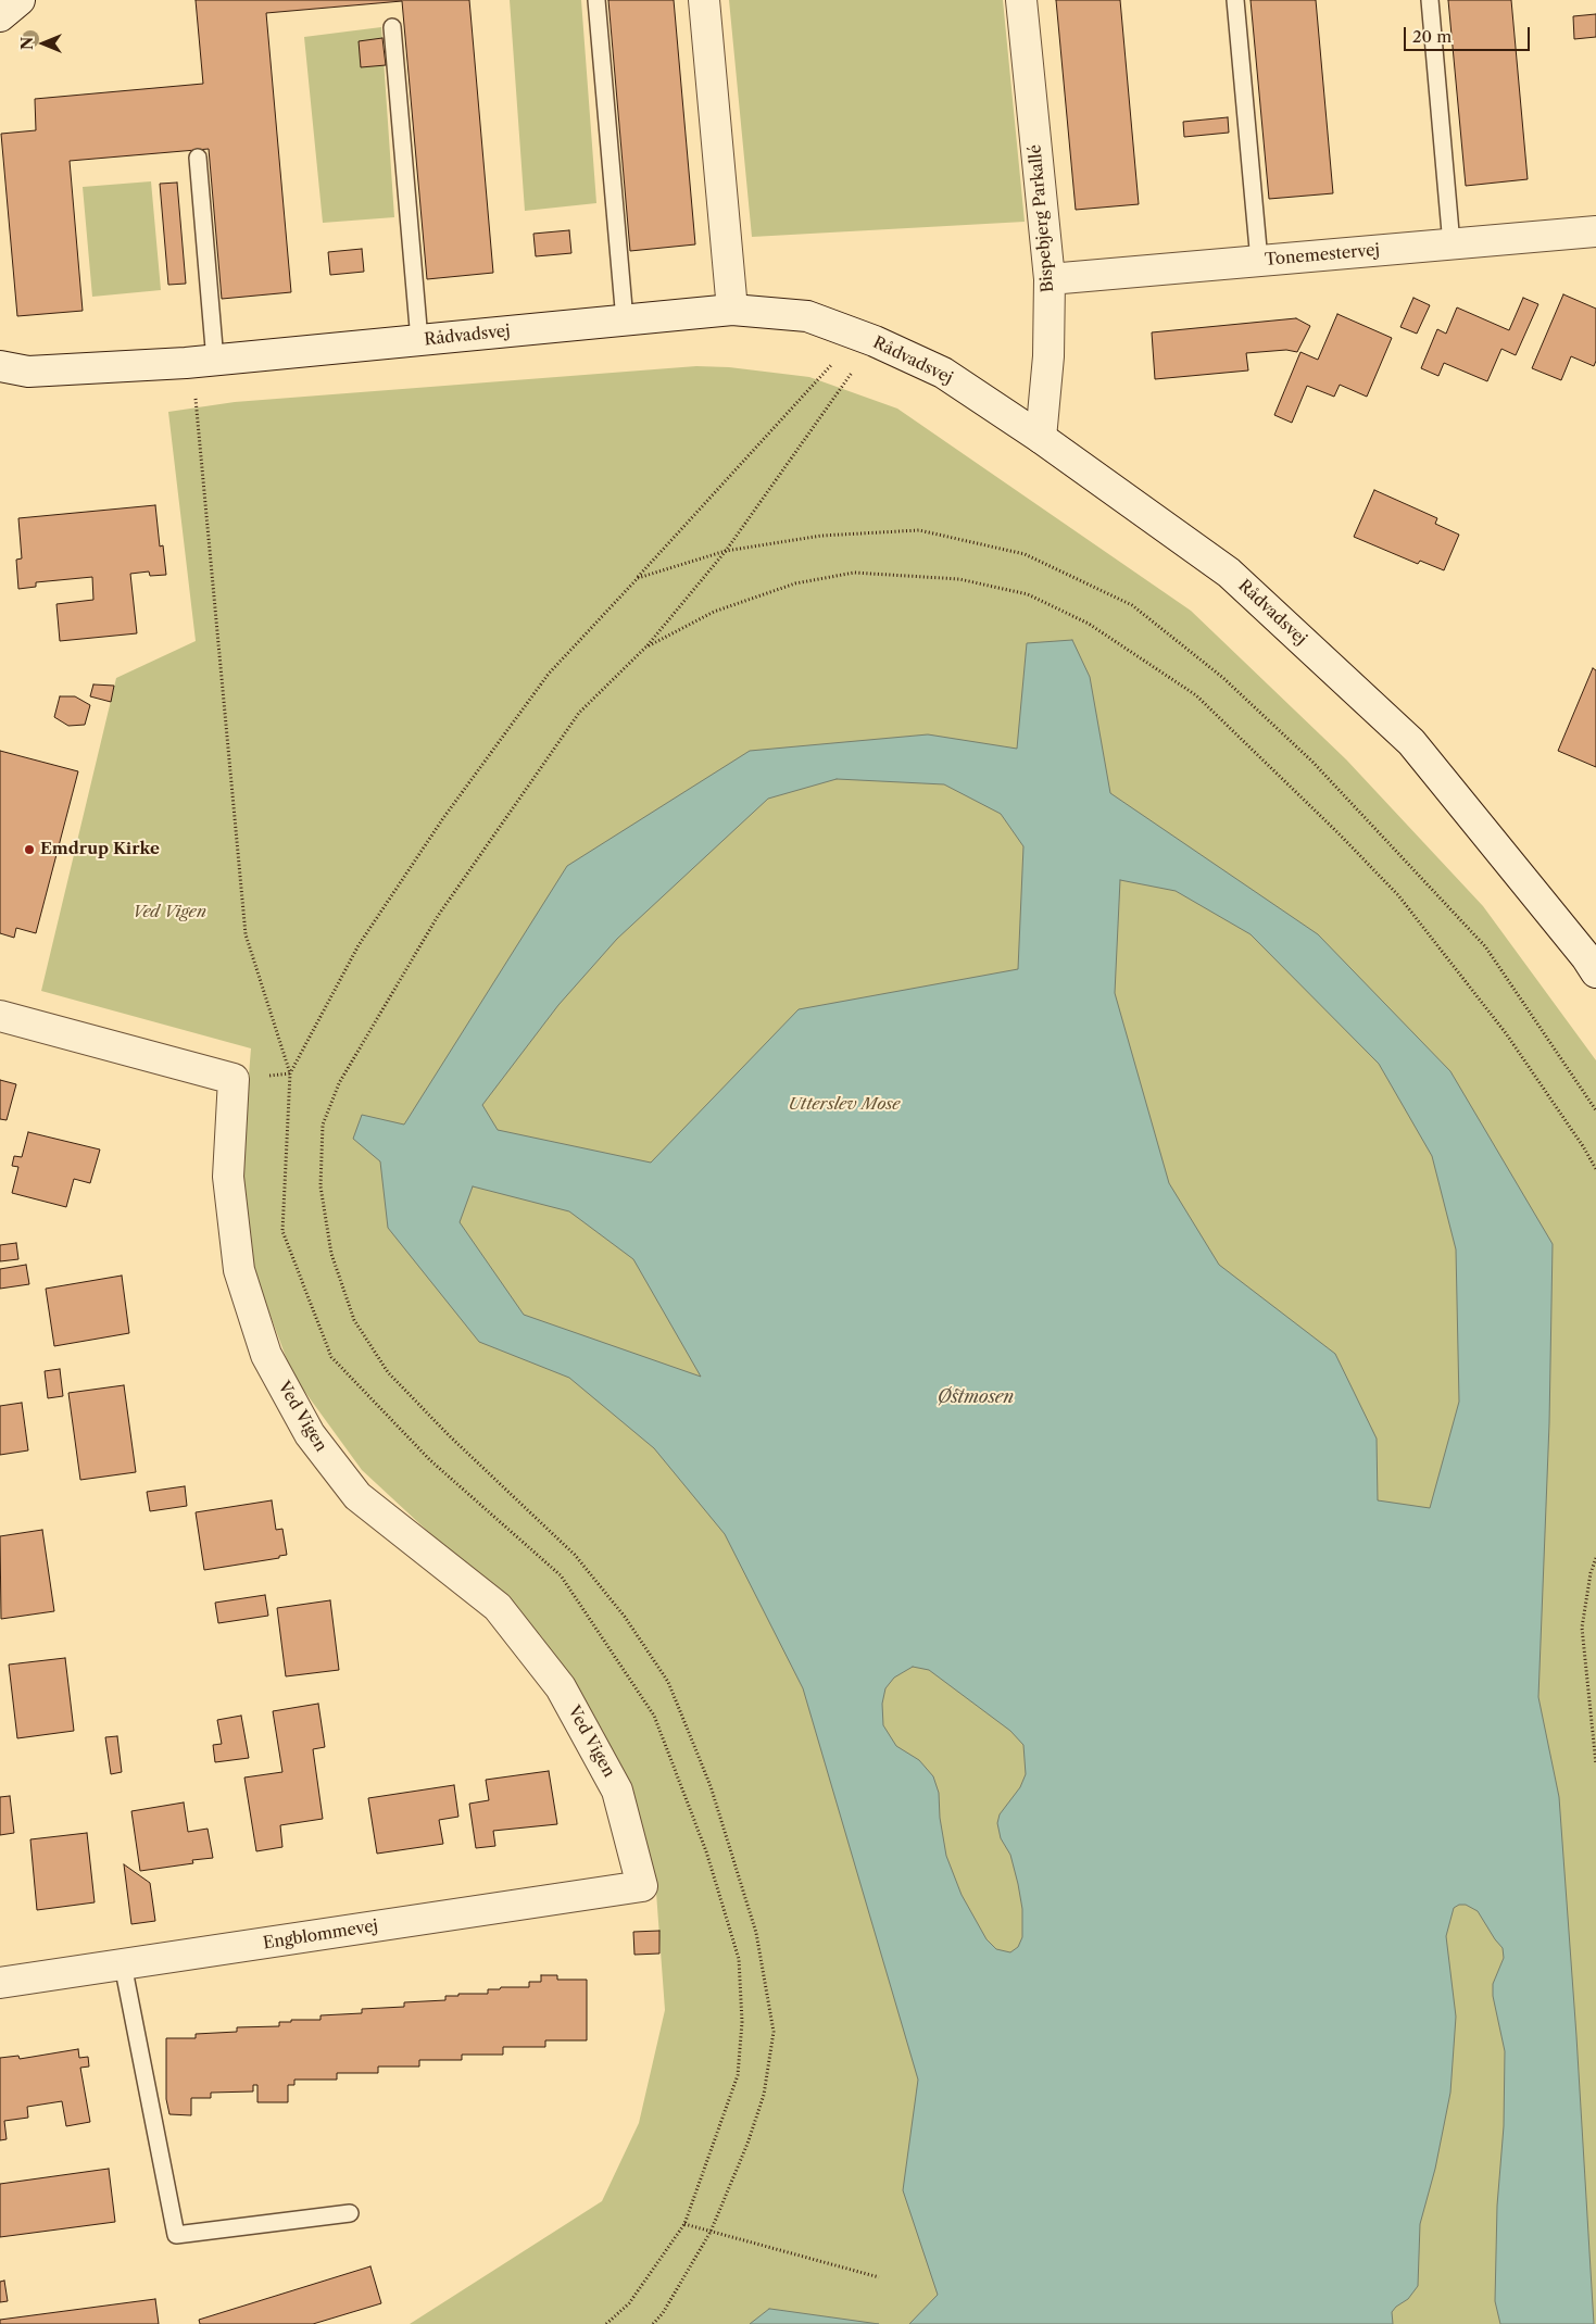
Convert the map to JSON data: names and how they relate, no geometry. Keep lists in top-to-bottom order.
{
  "streets": {
    "street": [
      "Bispebjerg Parkallé",
      "Tonemestervej",
      "Rådvadsvej",
      "Ved Vigen",
      "Engblommevej"
    ]
  },
  "crossings": [
    ["Bispebjerg Parkallé", "Tonemestervej"],
    ["Bispebjerg Parkallé", "Rådvadsvej"],
    ["Ved Vigen", "Engblommevej"]
  ],
  "water": ["Østmosen"],
  "parks": ["Ved Vigen", "Utterslev Mose"],
  "places": ["Emdrup Kirke"],
  "scale_bar": "20 m",
  "north": "left"
}
